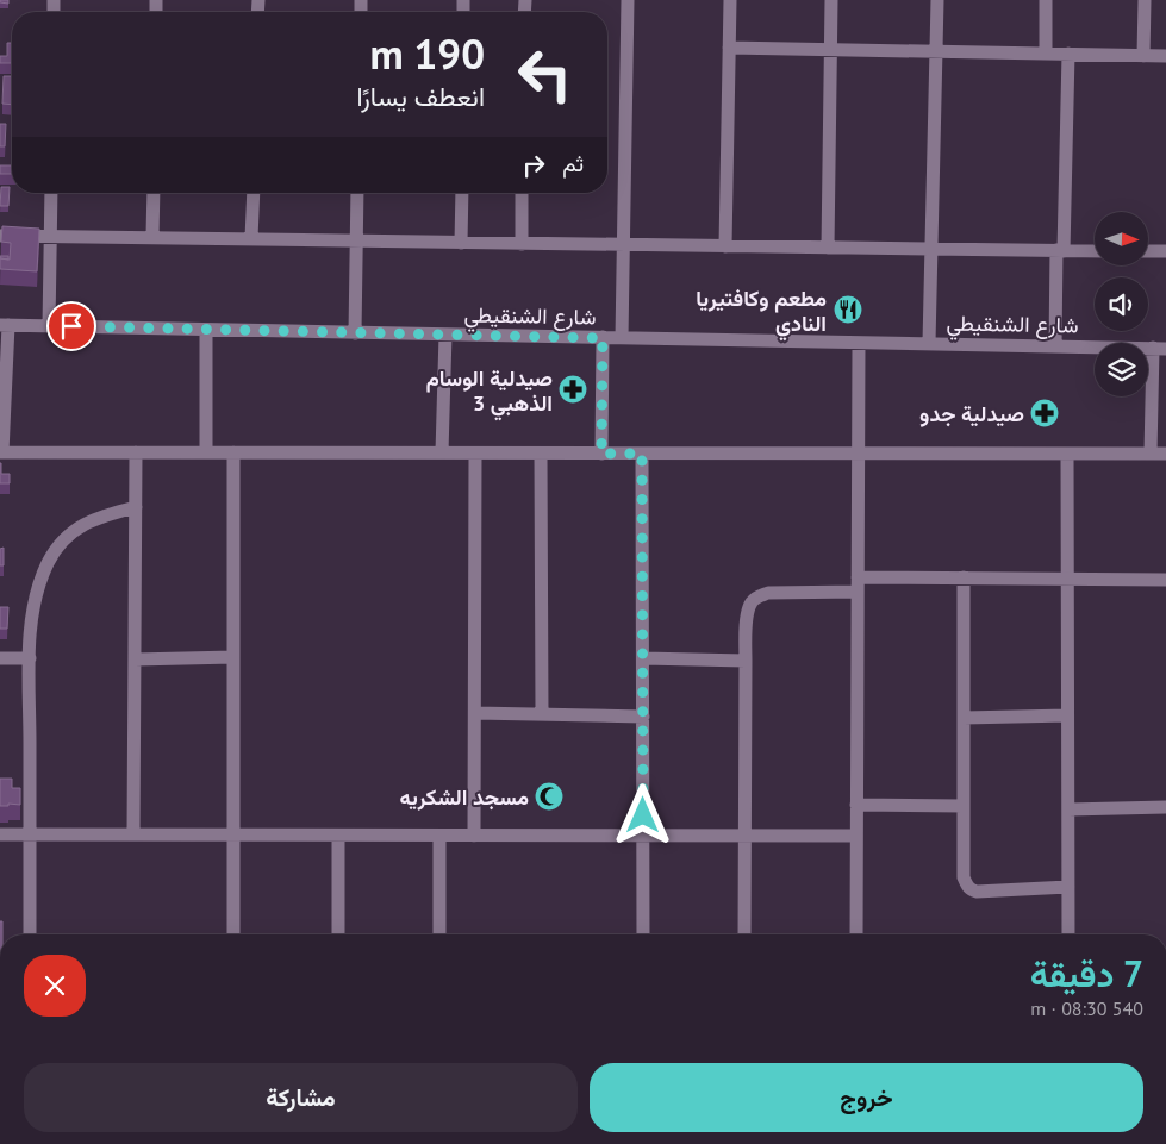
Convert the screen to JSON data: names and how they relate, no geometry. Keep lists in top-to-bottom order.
{
  "streets": {
    "street": ["شارع الشنقيطي"]
  },
  "places": {
    "restaurant": ["مطعم وكافتيريا النادي"],
    "pharmacy": ["صيدلية الوسام الذهبي 3", "صيدلية جدو"],
    "mosque": ["مسجد الشكريه"]
  },
  "north": "right",
  "page": {
    "turn": ["190 m", "انعطف يسارًا"],
    "then": "ثم",
    "heading": ["7 دقيقة", "540 m · 08:30"],
    "buttons": ["خروج", "مشاركة"]
  }
}
